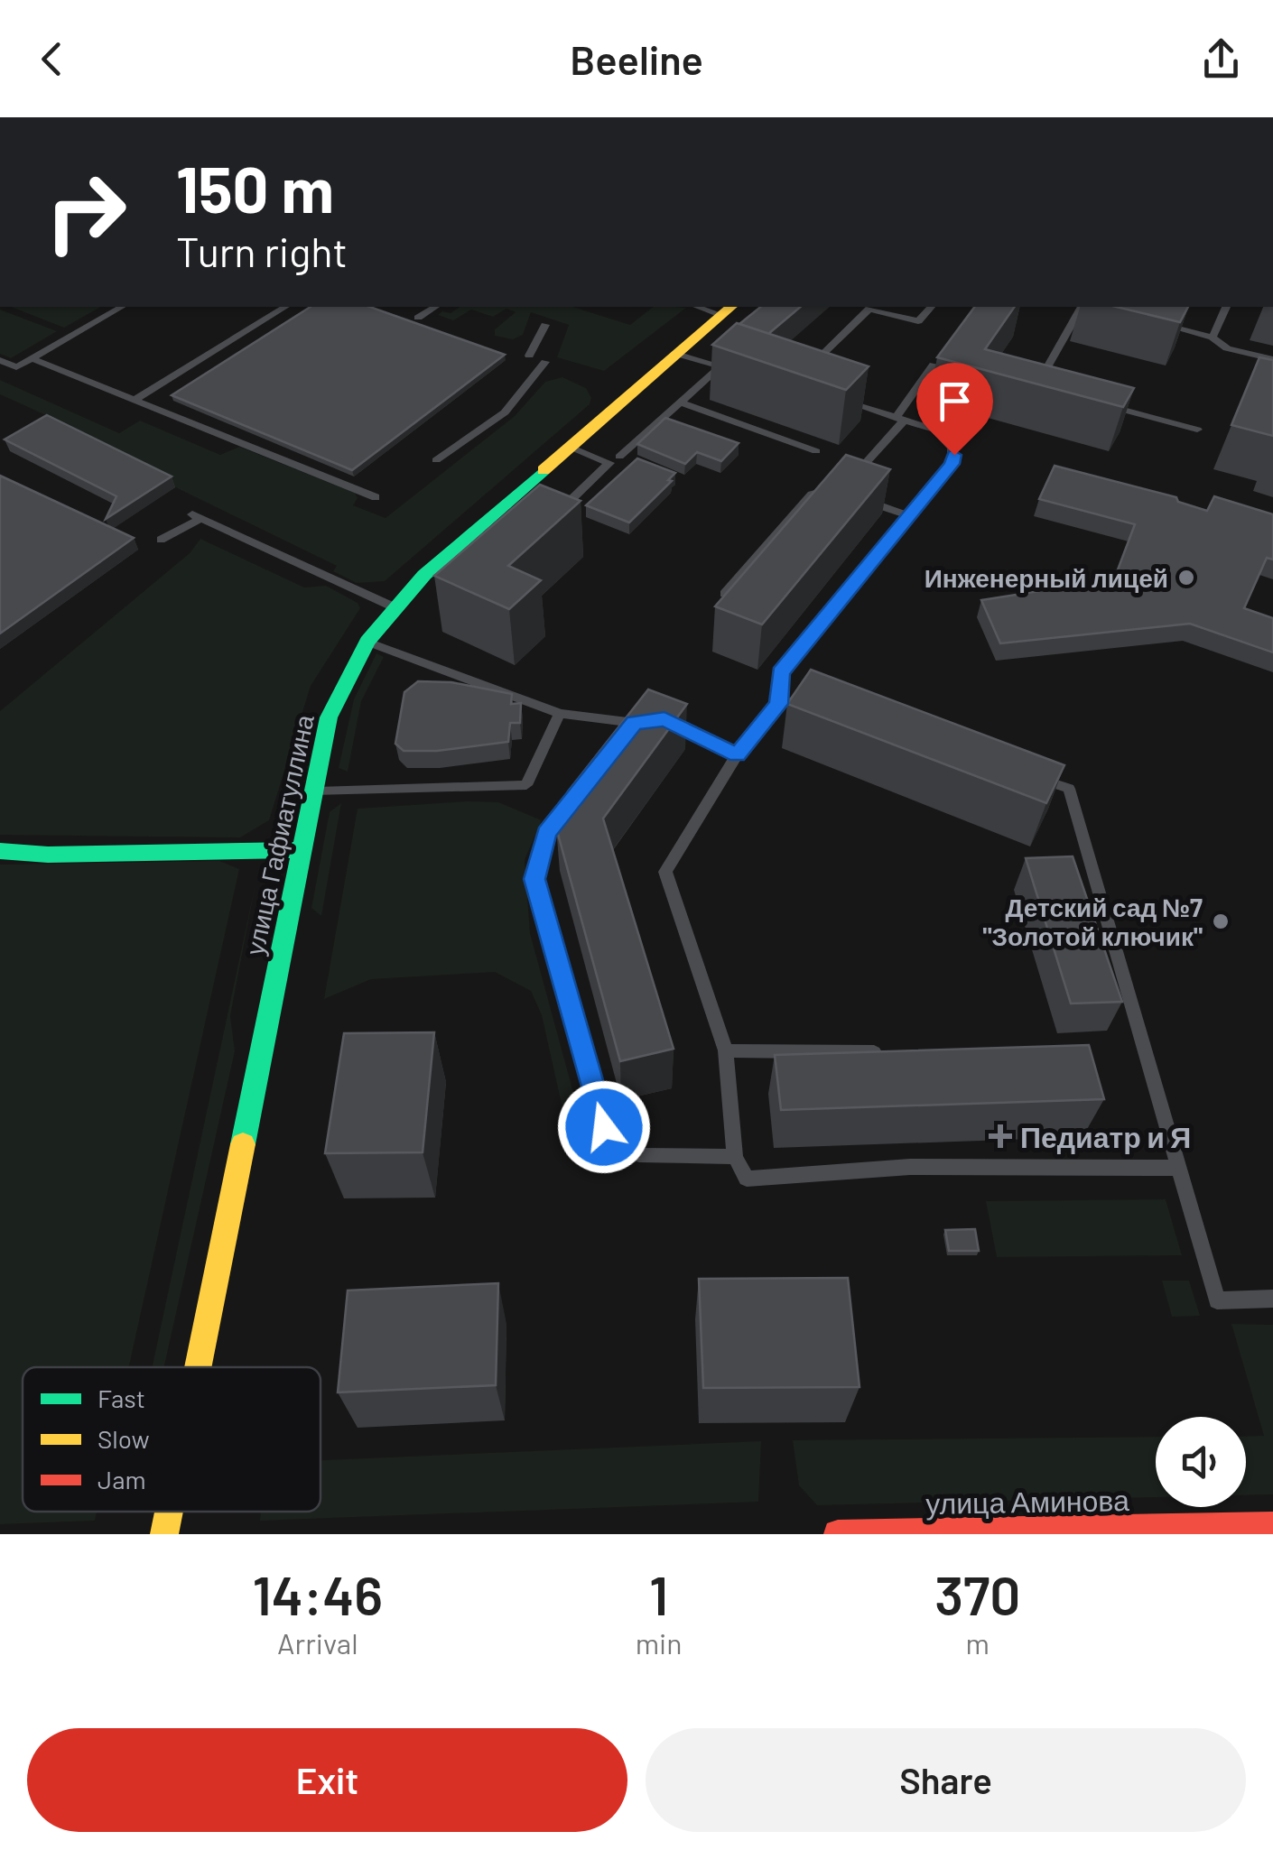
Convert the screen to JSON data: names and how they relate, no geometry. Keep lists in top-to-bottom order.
{
  "streets": {
    "street": ["улица Гафиатуллина", "улица Аминова"]
  },
  "places": {
    "other": ["Инженерный лицей", "Детский сад №7 \"Золотой ключик\""],
    "health": ["Педиатр и Я"]
  },
  "legend": ["Fast", "Slow", "Jam"],
  "page": {
    "header": "Beeline",
    "turn": ["150 m", "Turn right"],
    "eta": [
      "14:46",
      "Arrival",
      "1",
      "min",
      "370",
      "m"
    ],
    "buttons": ["Exit", "Share"]
  }
}
